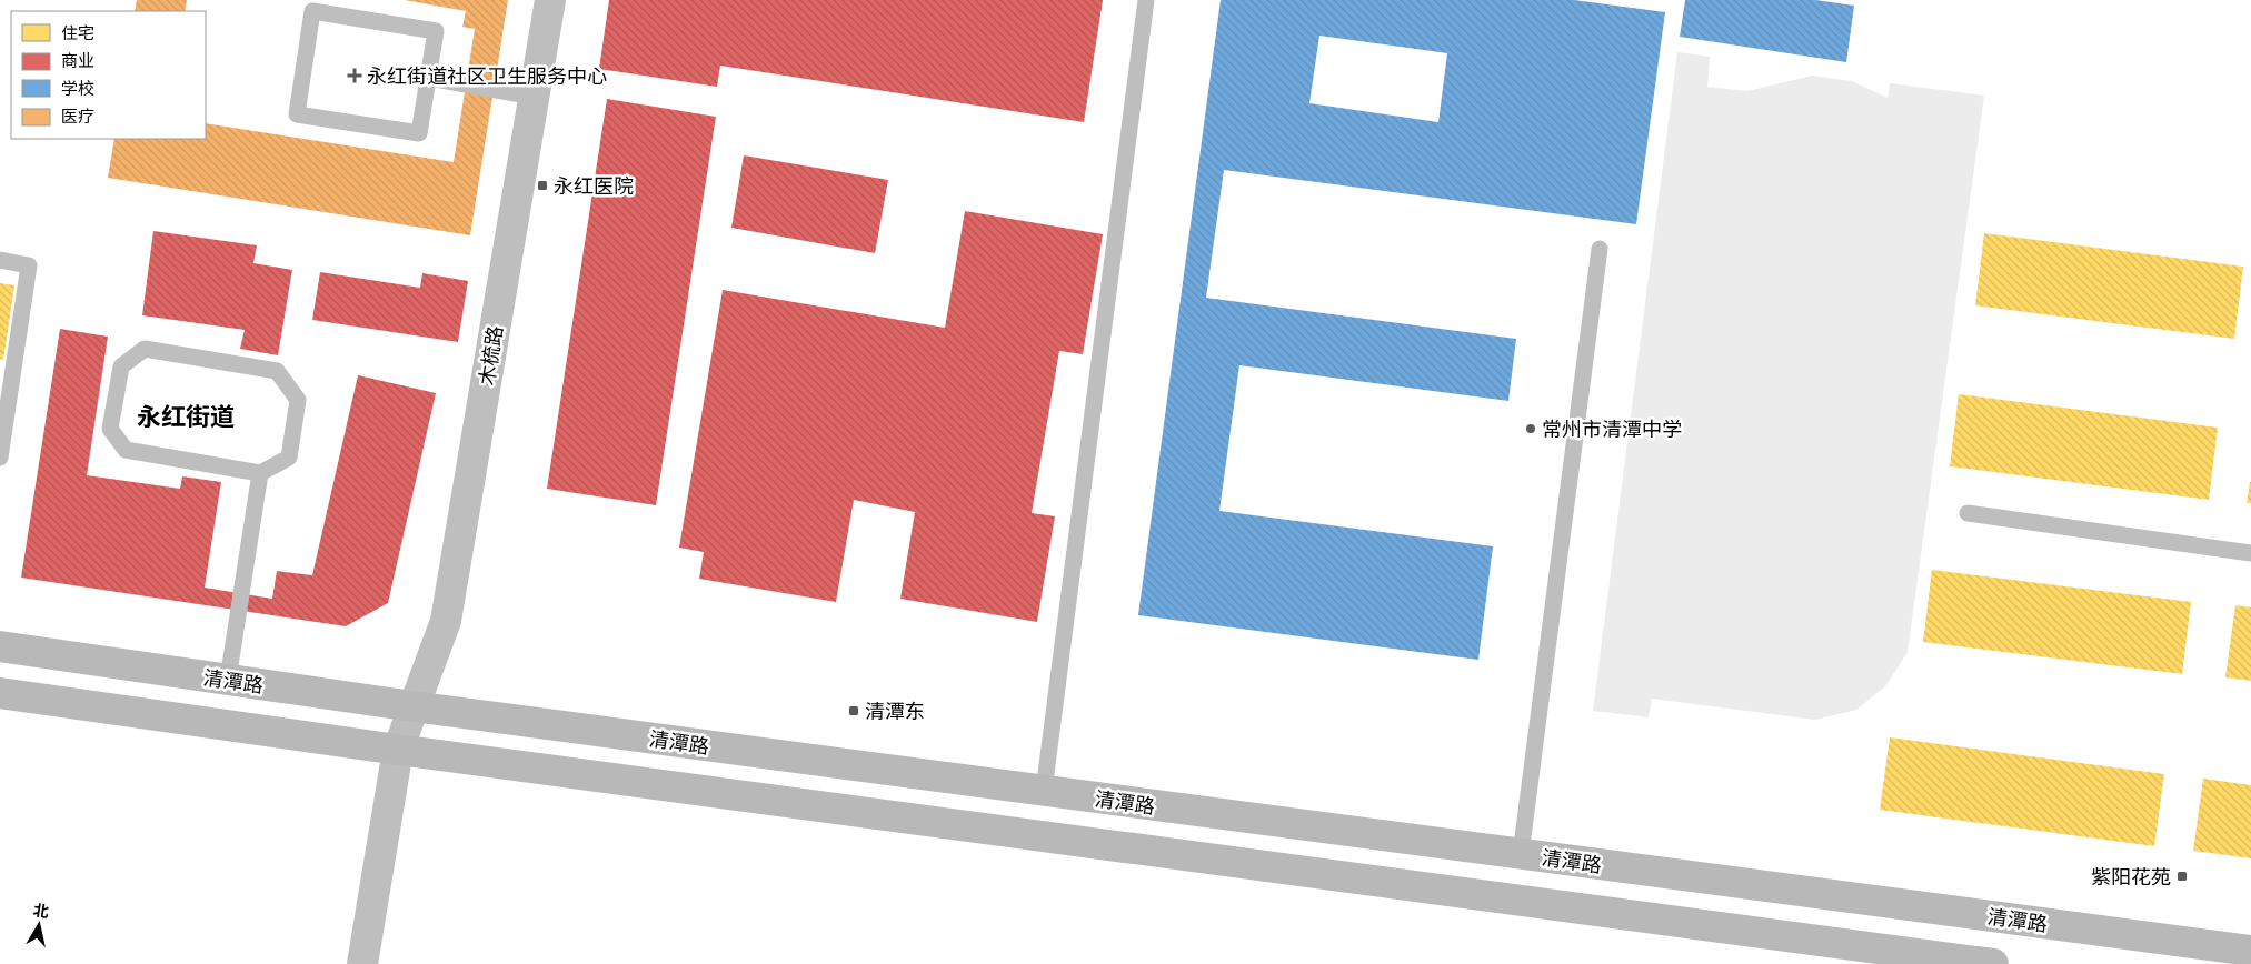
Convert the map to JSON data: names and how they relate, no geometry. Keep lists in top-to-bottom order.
{
  "streets": {
    "main road": ["清潭路"],
    "street": ["木梳路"]
  },
  "crossings": [
    ["木梳路", "清潭路"]
  ],
  "districts": ["永红街道"],
  "places": {
    "health": ["永红街道社区卫生服务中心"],
    "transit": ["永红医院", "清潭东", "紫阳花苑"],
    "other": ["常州市清潭中学"]
  },
  "legend": [
    "住宅",
    "商业",
    "学校",
    "医疗"
  ],
  "north": "top"
}
